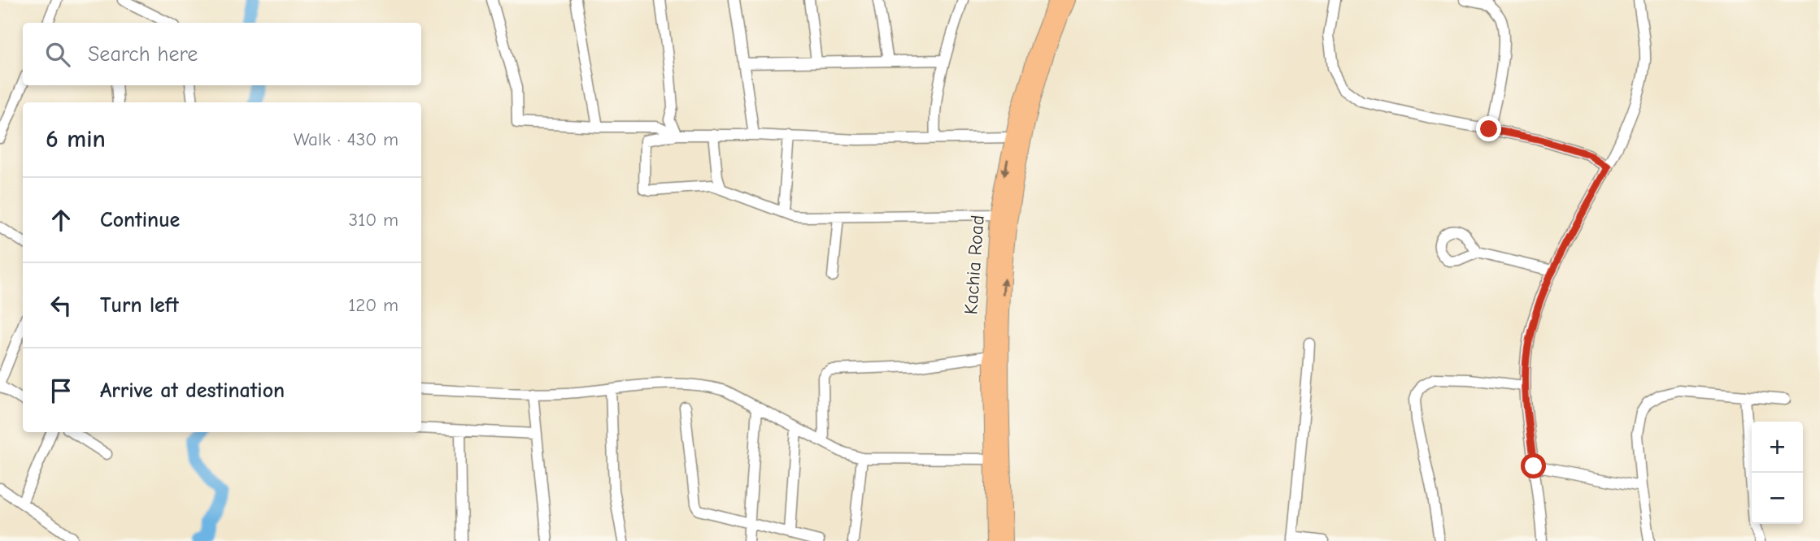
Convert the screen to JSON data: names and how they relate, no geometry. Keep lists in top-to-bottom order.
{
  "streets": {
    "highway": ["Kachia Road"]
  },
  "page": {
    "search": "Search here",
    "heading": ["6 min", "Walk · 430 m"],
    "list": [
      ["Continue", "310 m"],
      ["Turn left", "120 m"],
      "Arrive at destination"
    ],
    "map_buttons": ["+", "−"]
  }
}
